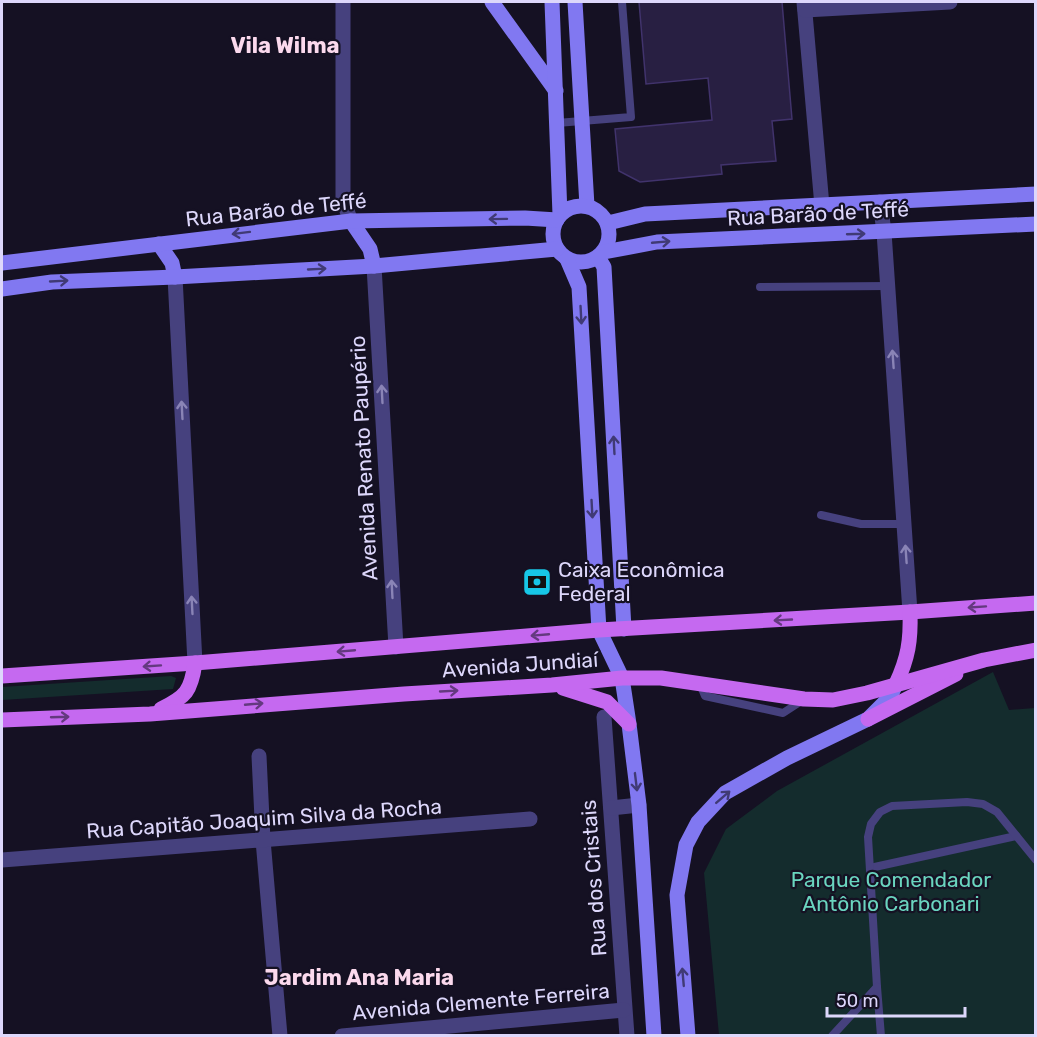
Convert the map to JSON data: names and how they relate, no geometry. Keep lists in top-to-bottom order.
{
  "streets": {
    "main road": ["Rua Barão de Teffé", "Avenida Jundiaí"],
    "street": [
      "Avenida Renato Paupério",
      "Rua Capitão Joaquim Silva da Rocha",
      "Rua dos Cristais",
      "Avenida Clemente Ferreira"
    ]
  },
  "crossings": [
    ["Avenida Renato Paupério", "Avenida Jundiaí"],
    ["Rua dos Cristais", "Avenida Clemente Ferreira"]
  ],
  "one_way": ["Avenida Renato Paupério"],
  "districts": ["Vila Wilma", "Jardim Ana Maria"],
  "parks": ["Parque Comendador Antônio Carbonari"],
  "places": {
    "bank": ["Caixa Econômica Federal"]
  },
  "scale_bar": "50 m"
}
